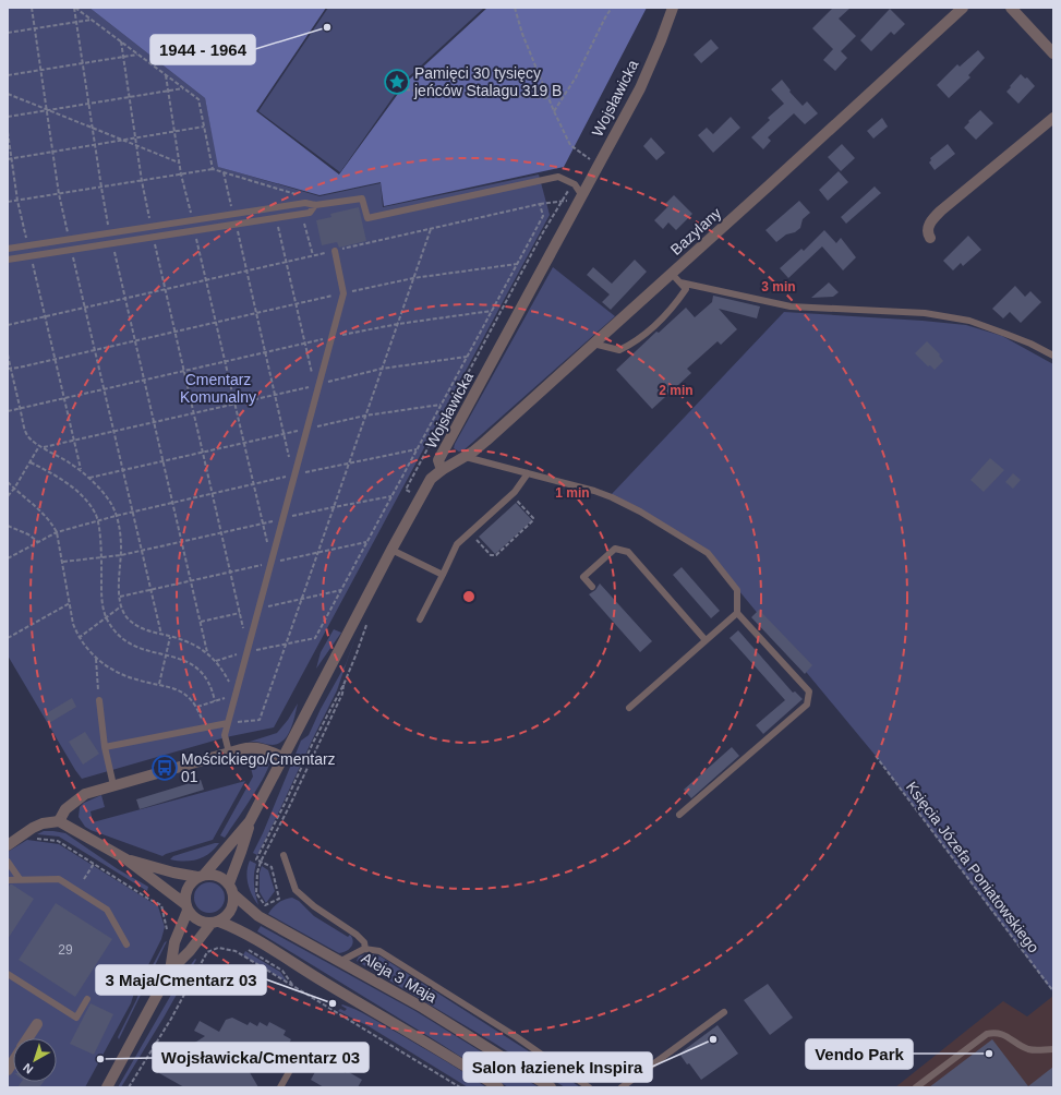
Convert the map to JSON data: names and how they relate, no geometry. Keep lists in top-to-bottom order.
{
  "streets": {
    "street": ["Wojsławicka", "Bazylany", "Aleja 3 Maja"],
    "path": ["Księcia Józefa Poniatowskiego"]
  },
  "crossings": [
    ["Wojsławicka", "Bazylany"],
    ["Wojsławicka", "Aleja 3 Maja"]
  ],
  "parks": ["Cmentarz Komunalny"],
  "places": {
    "other": [
      "1944 - 1964",
      "3 Maja/Cmentarz 03",
      "Salon łazienek Inspira",
      "Vendo Park",
      "Wojsławicka/Cmentarz 03"
    ],
    "place": ["Pamięci 30 tysięcy jeńców Stalagu 319 B"],
    "bus stop": ["Mościckiego/Cmentarz 01"]
  },
  "house_numbers": ["29"],
  "north": "bottom left",
  "rings": ["3 min", "2 min", "1 min"]
}
